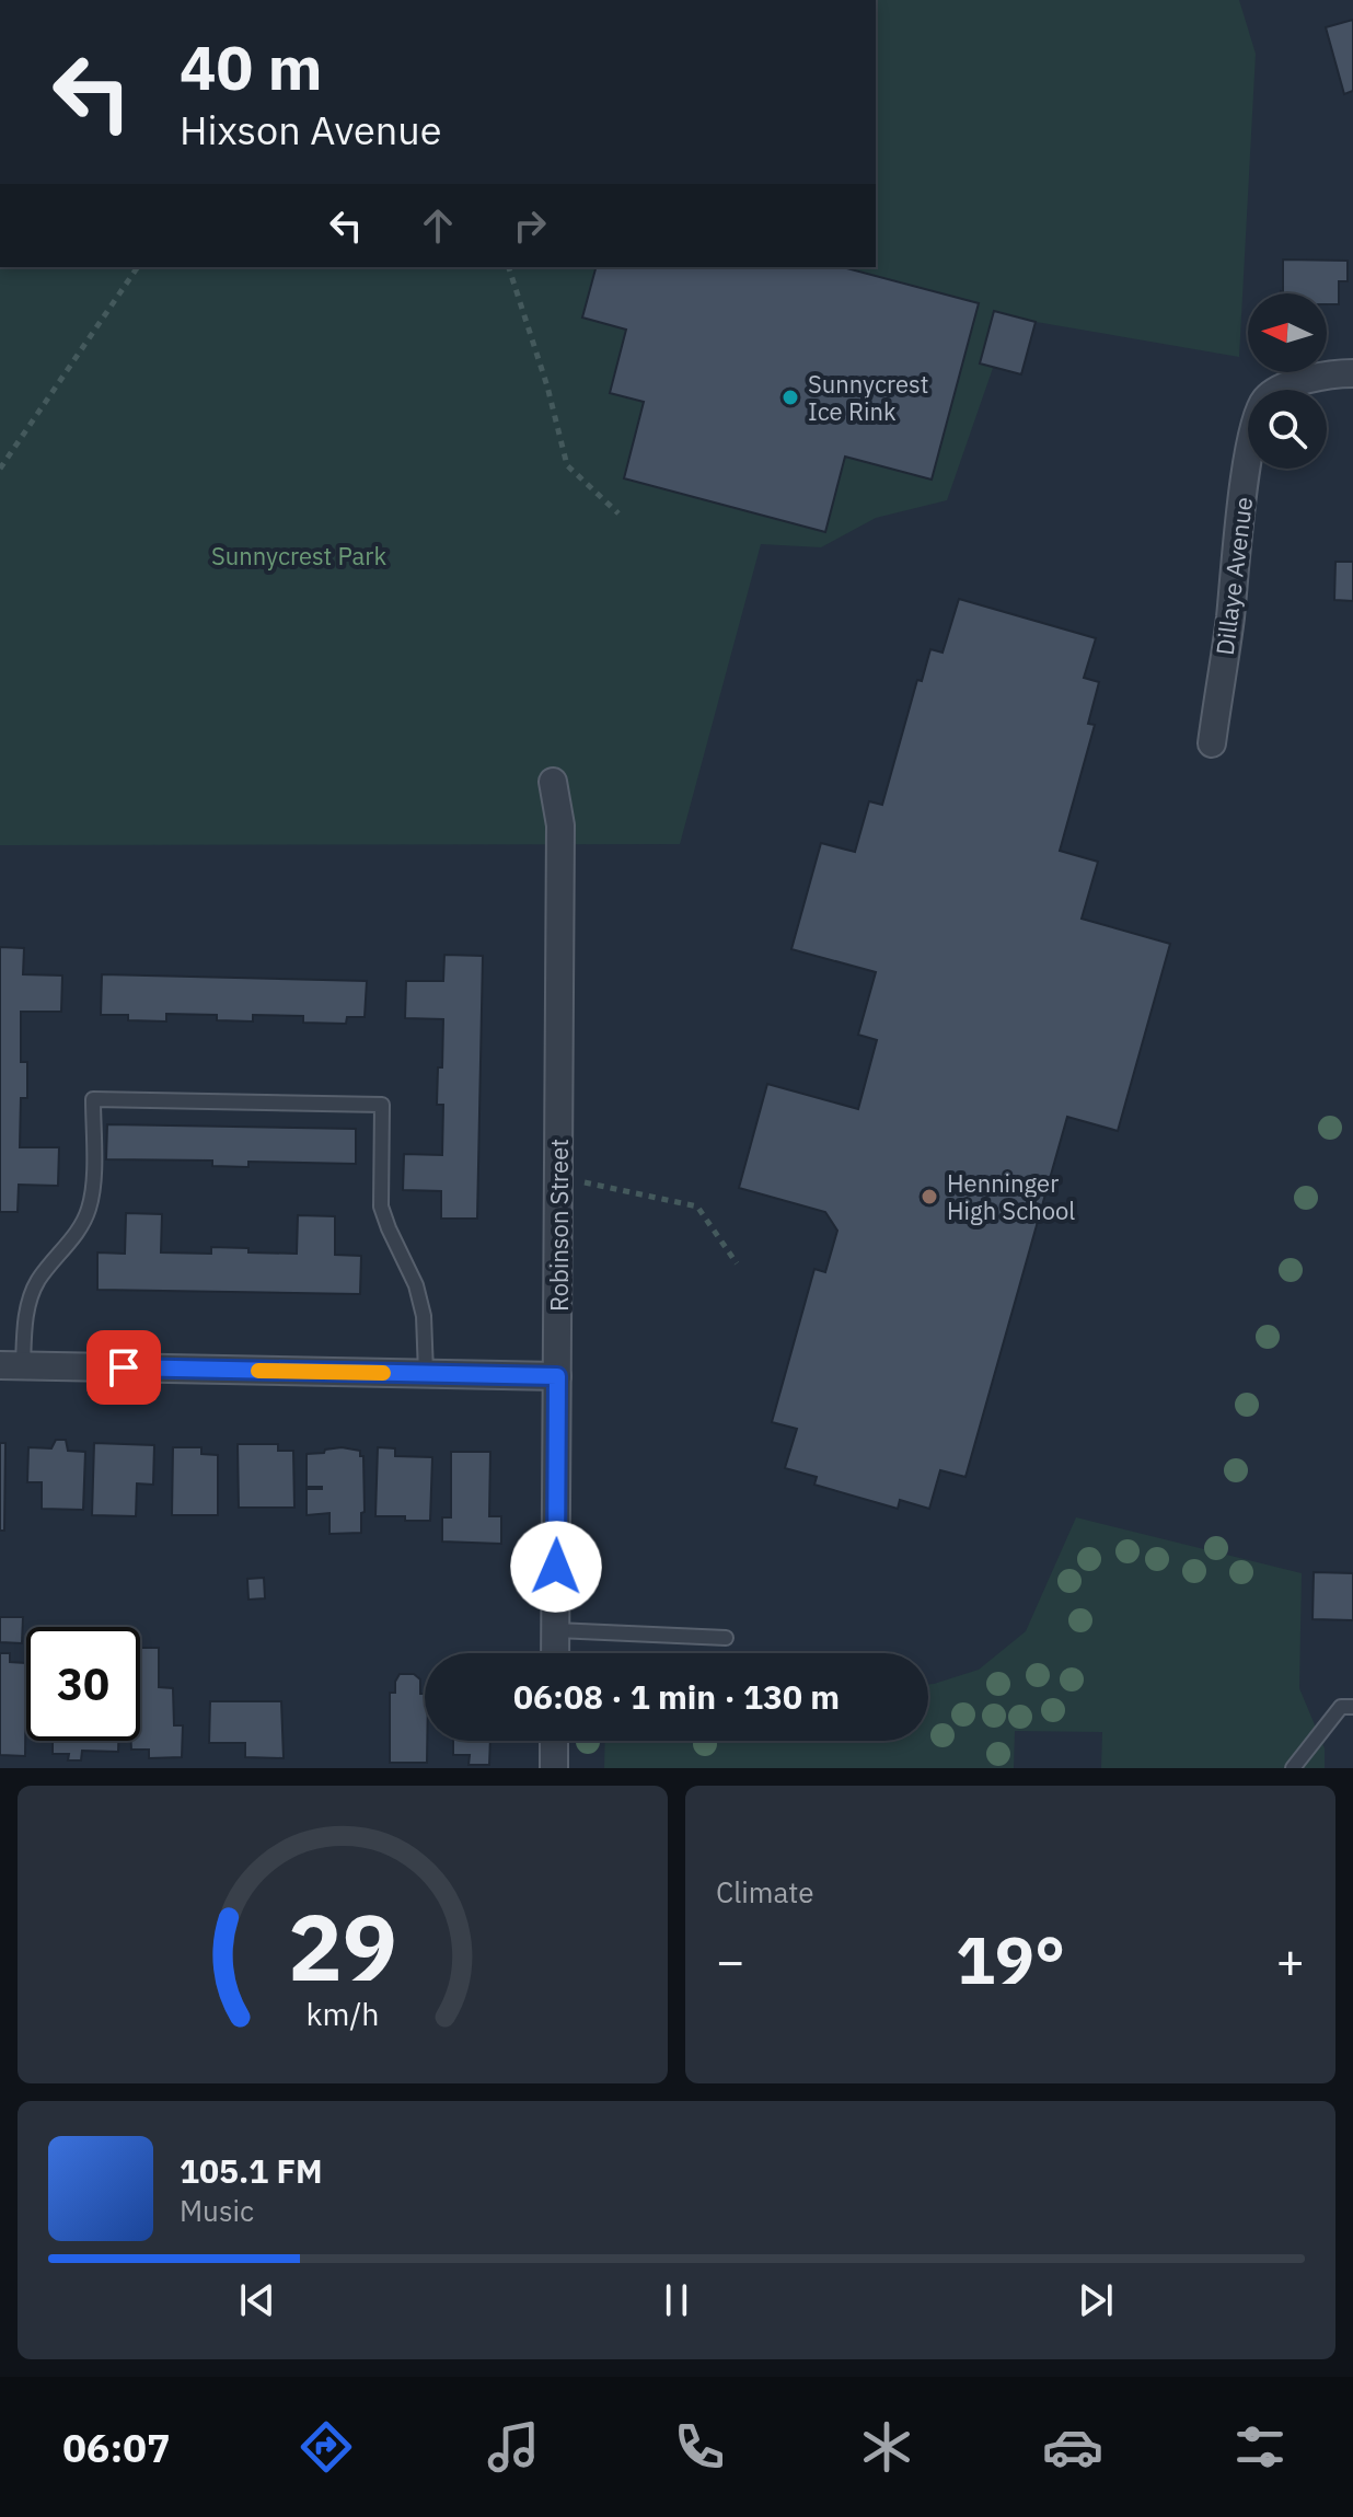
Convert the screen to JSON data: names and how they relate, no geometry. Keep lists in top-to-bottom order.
{
  "streets": {
    "street": ["Dillaye Avenue", "Robinson Street"]
  },
  "parks": ["Sunnycrest Park"],
  "places": ["Sunnycrest Ice Rink", "Henninger High School"],
  "north": "left",
  "page": {
    "turn": ["40 m", "Hixson Avenue"],
    "limit": "30",
    "trip": "06:08 · 1 min · 130 m",
    "tile": "Climate",
    "heat": ["−", "19°", "+"],
    "song": ["105.1 FM", "Music"],
    "tabs": "06:07",
    "gauge": ["29", "km/h"]
  }
}
